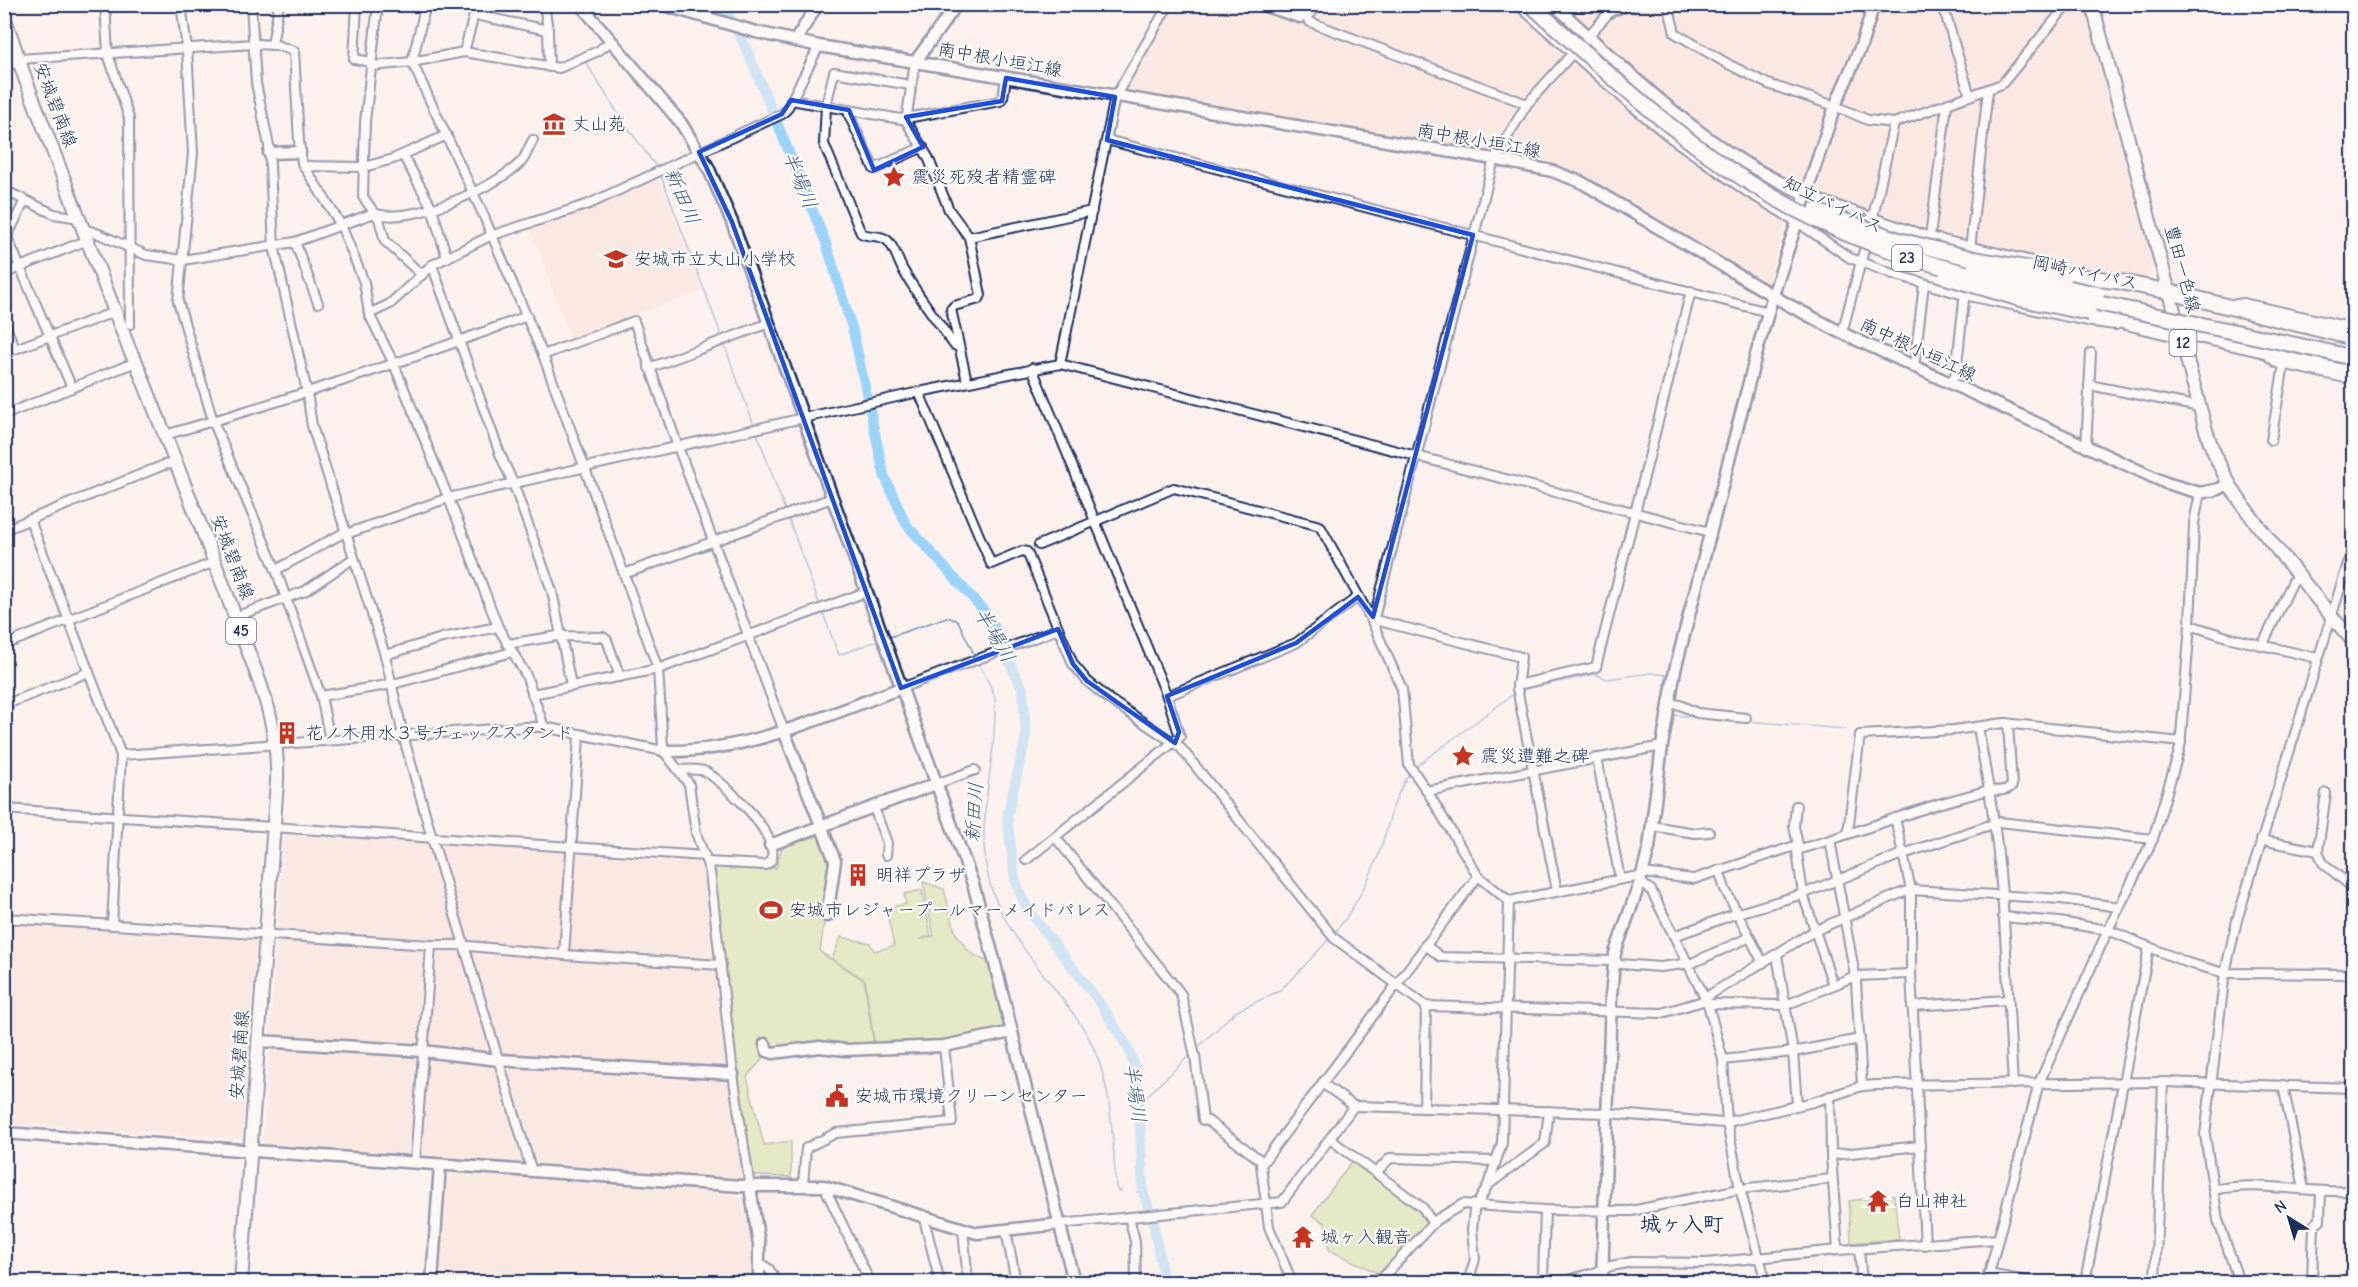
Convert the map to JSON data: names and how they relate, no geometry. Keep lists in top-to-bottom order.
{
  "streets": {
    "highway": ["知立バイパス", "23", "岡崎バイパス"],
    "main road": [
      "安城碧南線",
      "豊田一色線",
      "12",
      "45"
    ],
    "street": ["南中根小垣江線"]
  },
  "crossings": [
    ["知立バイパス", "23"],
    ["知立バイパス", "岡崎バイパス"],
    ["23", "豊田一色線"],
    ["23", "岡崎バイパス"]
  ],
  "districts": ["城ヶ入町"],
  "water": ["半場川", "新田川"],
  "places": {
    "museum": ["丈山苑"],
    "place": ["震災死歿者精霊碑", "震災遭難之碑"],
    "school or university": ["安城市立丈山小学校"],
    "building": ["花ノ木用水３号チェックスタンド", "明祥プラザ"],
    "sports": ["安城市レジャープールマーメイドパレス"],
    "public building": ["安城市環境クリーンセンター"],
    "temple": ["白山神社", "城ヶ入観音"]
  },
  "north": "top left"
}
